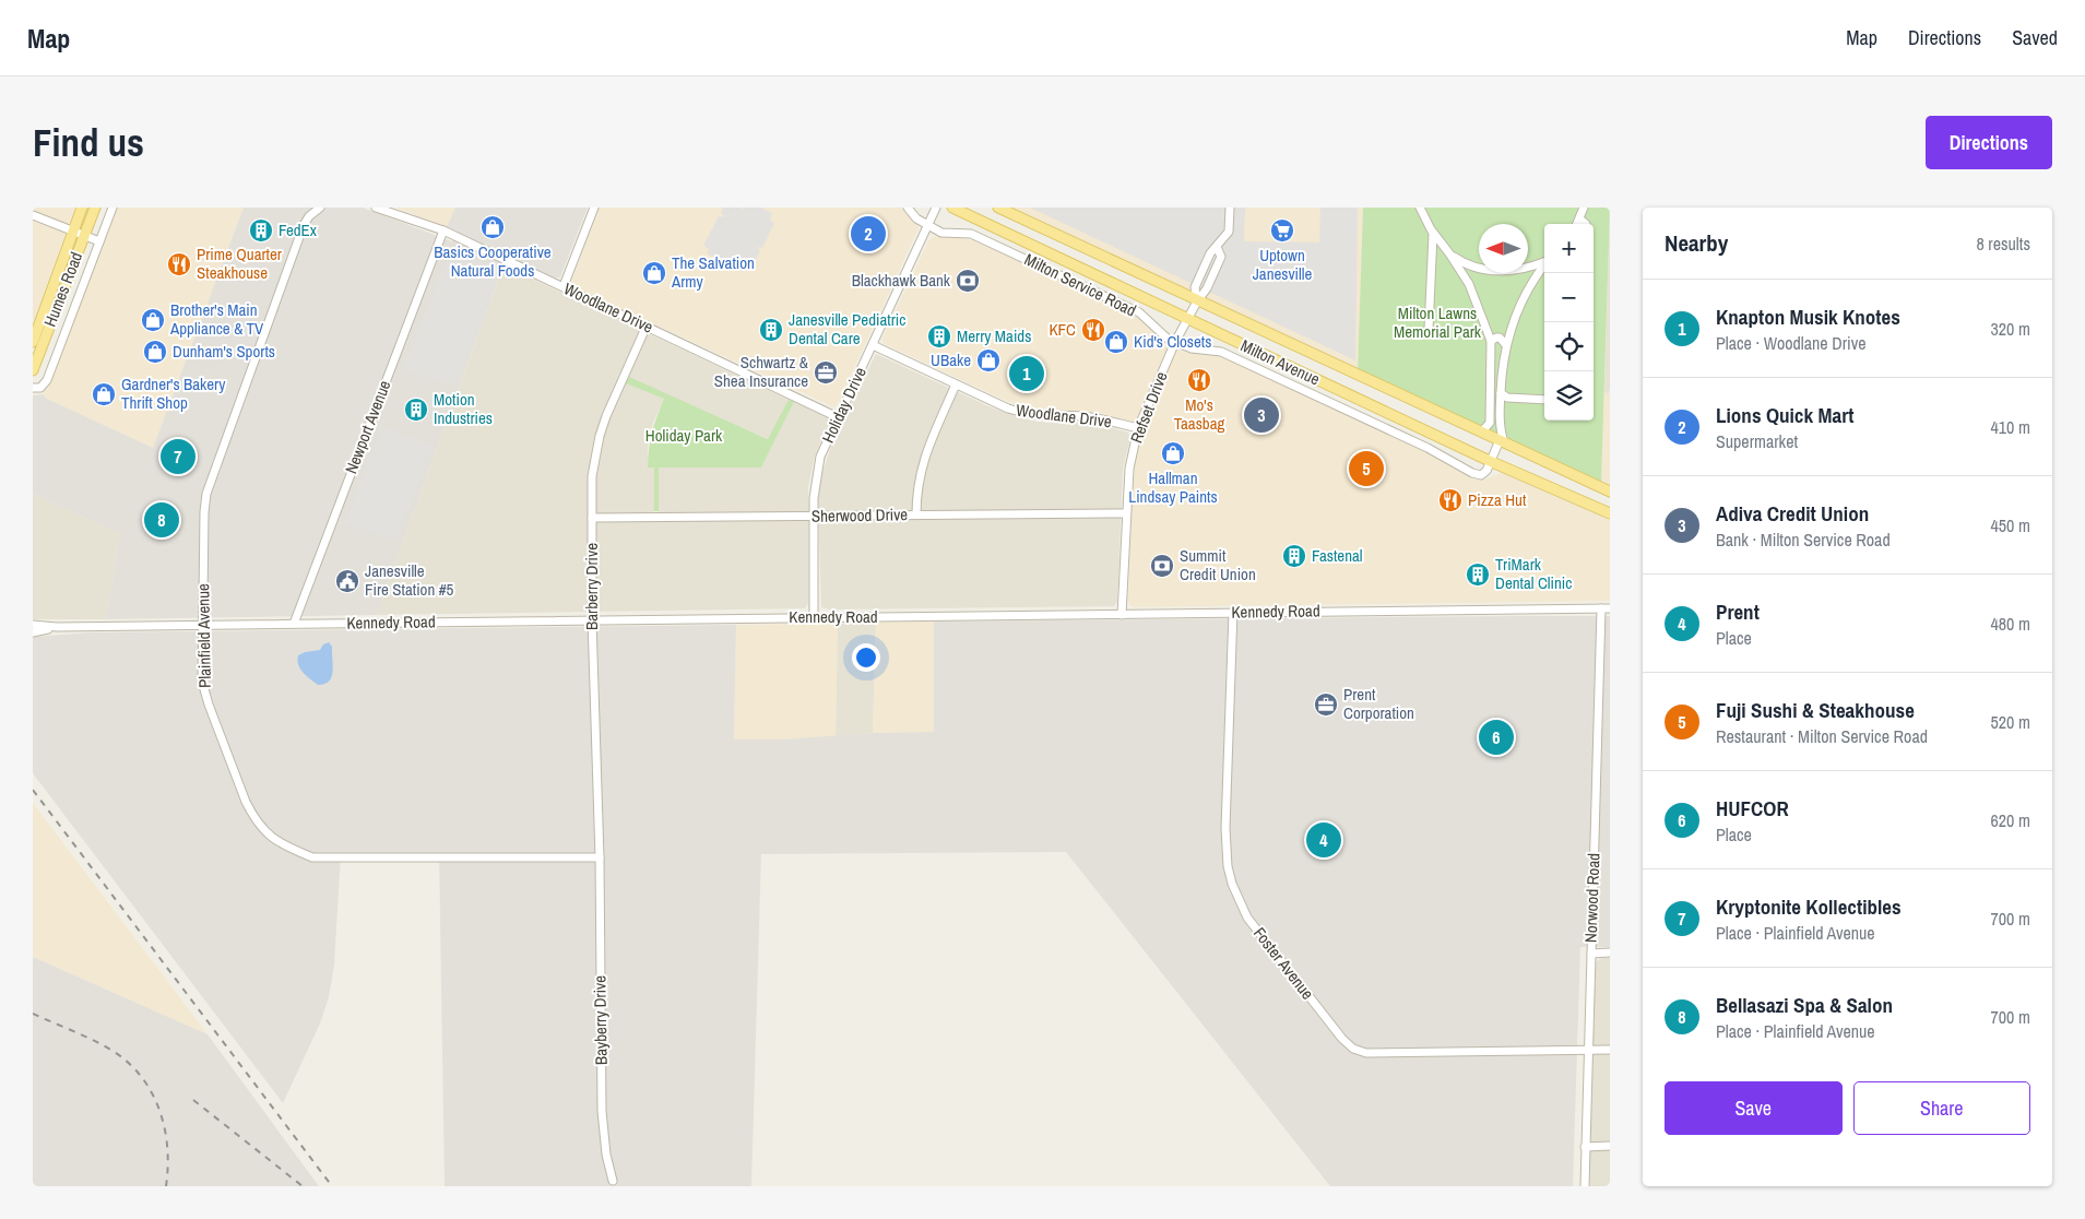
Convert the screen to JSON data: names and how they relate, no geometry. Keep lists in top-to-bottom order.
{
  "streets": {
    "main road": ["Humes Road", "Milton Avenue"],
    "street": [
      "Milton Service Road",
      "Woodlane Drive",
      "Holiday Drive",
      "Refset Drive",
      "Newport Avenue",
      "Sherwood Drive",
      "Barberry Drive",
      "Kennedy Road",
      "Plainfield Avenue",
      "Norwood Road",
      "Foster Avenue",
      "Bayberry Drive"
    ]
  },
  "crossings": [
    ["Milton Service Road", "Milton Avenue"],
    ["Milton Service Road", "Holiday Drive"],
    ["Milton Service Road", "Refset Drive"],
    ["Woodlane Drive", "Holiday Drive"],
    ["Woodlane Drive", "Refset Drive"],
    ["Woodlane Drive", "Newport Avenue"],
    ["Woodlane Drive", "Barberry Drive"],
    ["Milton Avenue", "Refset Drive"],
    ["Holiday Drive", "Sherwood Drive"],
    ["Holiday Drive", "Kennedy Road"],
    ["Refset Drive", "Sherwood Drive"],
    ["Refset Drive", "Kennedy Road"],
    ["Newport Avenue", "Kennedy Road"],
    ["Sherwood Drive", "Barberry Drive"],
    ["Barberry Drive", "Kennedy Road"],
    ["Barberry Drive", "Plainfield Avenue"],
    ["Barberry Drive", "Bayberry Drive"],
    ["Kennedy Road", "Plainfield Avenue"],
    ["Kennedy Road", "Norwood Road"],
    ["Kennedy Road", "Foster Avenue"],
    ["Plainfield Avenue", "Bayberry Drive"],
    ["Norwood Road", "Foster Avenue"]
  ],
  "parks": ["Milton Lawns Memorial Park", "Holiday Park"],
  "places": {
    "shop": [
      "Basics Cooperative Natural Foods",
      "The Salvation Army",
      "Brother's Main Appliance & TV",
      "Kid's Closets",
      "Dunham's Sports",
      "UBake",
      "Gardner's Bakery Thrift Shop",
      "Hallman Lindsay Paints"
    ],
    "building": [
      "FedEx",
      "Janesville Pediatric Dental Care",
      "Merry Maids",
      "Motion Industries",
      "Fastenal",
      "TriMark Dental Clinic"
    ],
    "supermarket": ["Uptown Janesville"],
    "restaurant": [
      "Prime Quarter Steakhouse",
      "KFC",
      "Mo's Taasbag",
      "Pizza Hut"
    ],
    "bank": ["Blackhawk Bank", "Summit Credit Union"],
    "office": ["Schwartz & Shea Insurance", "Prent Corporation"],
    "public building": ["Janesville Fire Station #5"]
  },
  "north": "left",
  "page": {
    "header": "Map",
    "nav": ["Map", "Directions", "Saved"],
    "buttons": [
      "Directions",
      ["Save", "Share"]
    ],
    "title": "Find us",
    "heading": ["Nearby", "8 results"],
    "pins": [
      "2",
      "1",
      "3",
      "7",
      "5",
      "8",
      "6",
      "4"
    ],
    "map_buttons": ["+", "−"],
    "list": [
      {
        "mark": "1",
        "name": "Knapton Musik Knotes",
        "note": "Place · Woodlane Drive",
        "value": "320 m"
      },
      {
        "mark": "2",
        "name": "Lions Quick Mart",
        "note": "Supermarket",
        "value": "410 m"
      },
      {
        "mark": "3",
        "name": "Adiva Credit Union",
        "note": "Bank · Milton Service Road",
        "value": "450 m"
      },
      {
        "mark": "4",
        "name": "Prent",
        "note": "Place",
        "value": "480 m"
      },
      {
        "mark": "5",
        "name": "Fuji Sushi & Steakhouse",
        "note": "Restaurant · Milton Service Road",
        "value": "520 m"
      },
      {
        "mark": "6",
        "name": "HUFCOR",
        "note": "Place",
        "value": "620 m"
      },
      {
        "mark": "7",
        "name": "Kryptonite Kollectibles",
        "note": "Place · Plainfield Avenue",
        "value": "700 m"
      },
      {
        "mark": "8",
        "name": "Bellasazi Spa & Salon",
        "note": "Place · Plainfield Avenue",
        "value": "700 m"
      }
    ]
  }
}
